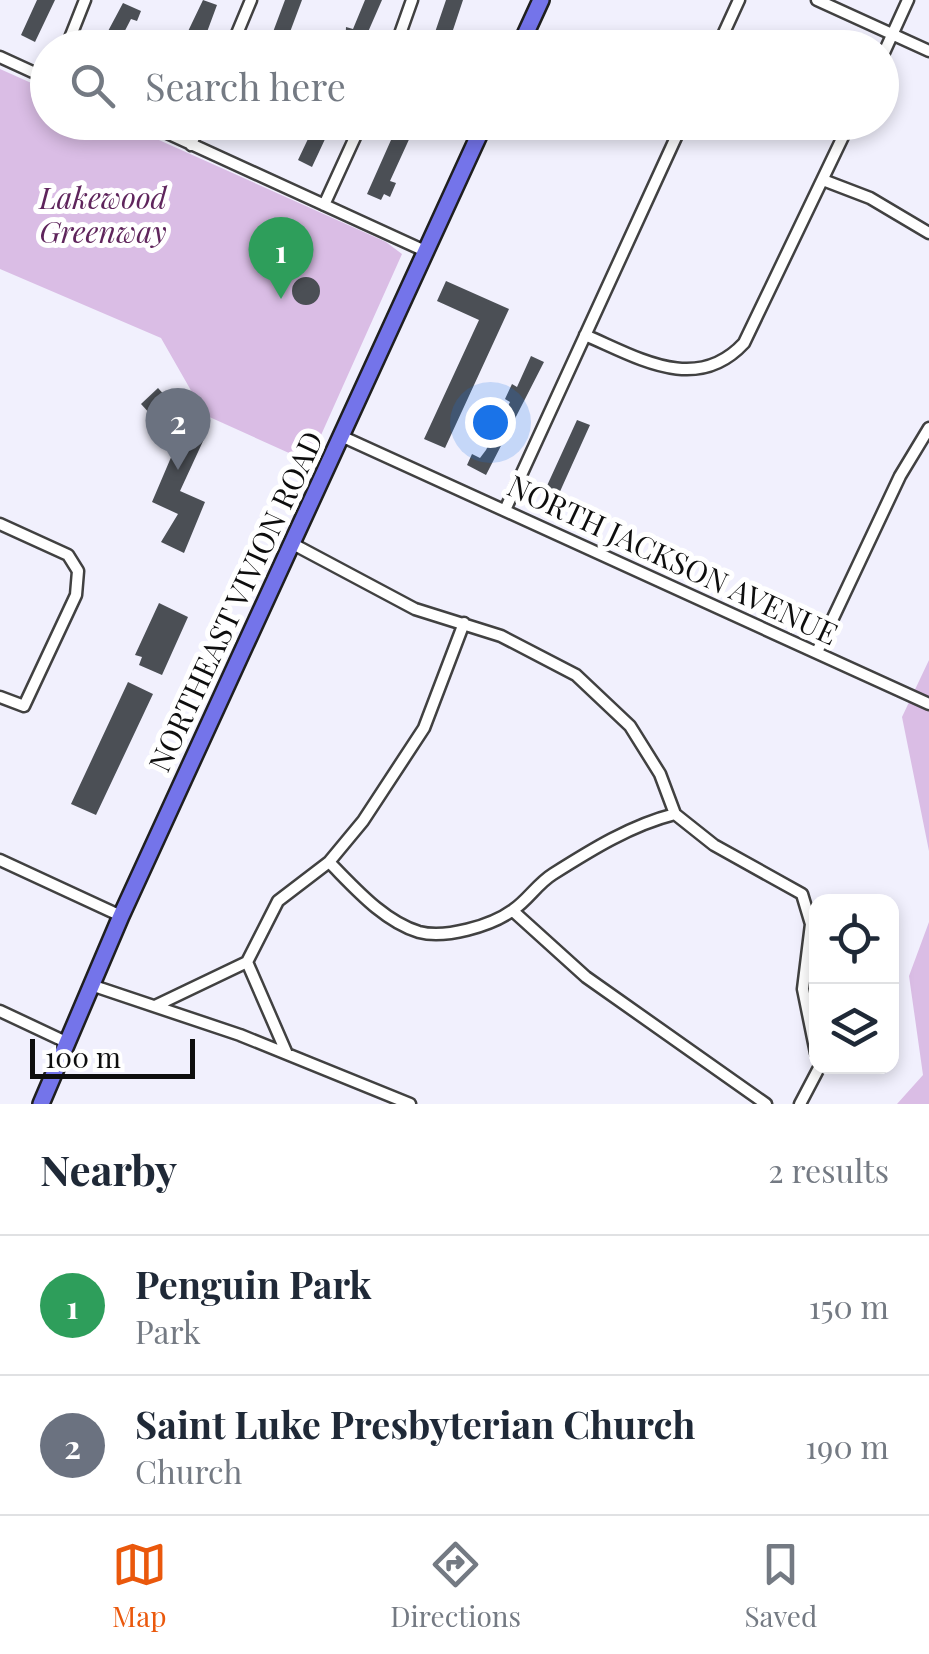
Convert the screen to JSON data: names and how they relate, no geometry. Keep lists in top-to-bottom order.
{
  "streets": {
    "main road": ["NORTHEAST VIVION ROAD"],
    "street": ["NORTH JACKSON AVENUE"]
  },
  "crossings": [
    ["NORTH JACKSON AVENUE", "NORTHEAST VIVION ROAD"]
  ],
  "parks": ["Lakewood Greenway"],
  "scale_bar": "100 m",
  "page": {
    "search": "Search here",
    "pins": ["1", "2"],
    "scale": "100 m",
    "heading": ["Nearby", "2 results"],
    "list": [
      {
        "mark": "1",
        "name": "Penguin Park",
        "note": "Park",
        "value": "150 m"
      },
      {
        "mark": "2",
        "name": "Saint Luke Presbyterian Church",
        "note": "Church",
        "value": "190 m"
      }
    ],
    "nav": ["Map", "Directions", "Saved"]
  }
}
